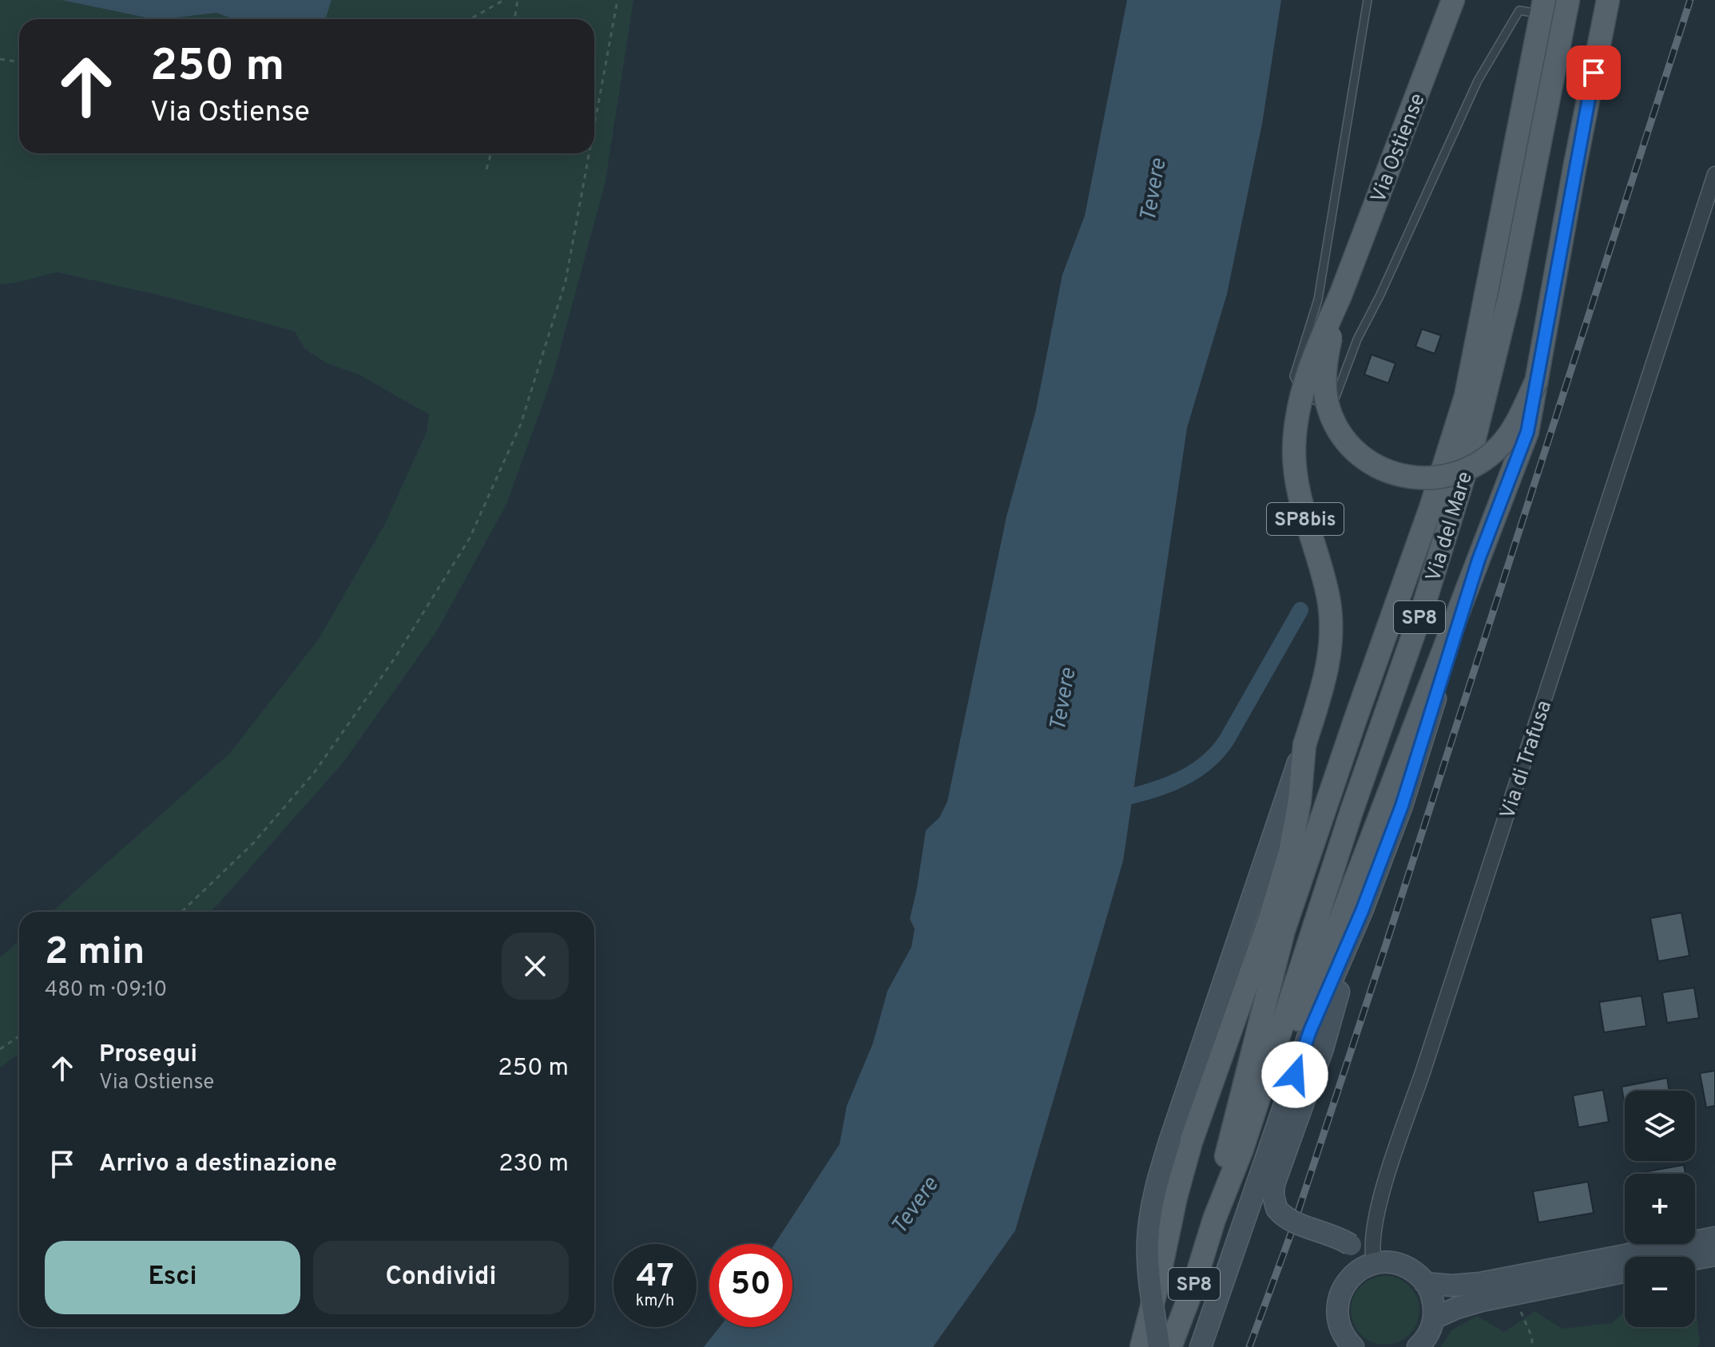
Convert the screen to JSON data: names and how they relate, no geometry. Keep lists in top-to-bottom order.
{
  "streets": {
    "main road": [
      "Via Ostiense",
      "SP8bis",
      "Via del Mare",
      "SP8"
    ],
    "street": ["Via di Trafusa"]
  },
  "crossings": [
    ["Via Ostiense", "SP8bis"]
  ],
  "water": ["Tevere"],
  "page": {
    "turn": ["250 m", "Via Ostiense"],
    "heading": ["2 min", "480 m · 09:10"],
    "list": [
      {
        "name": "Prosegui",
        "note": "Via Ostiense",
        "value": "250 m"
      },
      {
        "name": "Arrivo a destinazione",
        "value": "230 m"
      }
    ],
    "map_buttons": ["+", "−"],
    "buttons": ["Esci", "Condividi"],
    "speed": "47 km/h",
    "limit": "50"
  }
}
